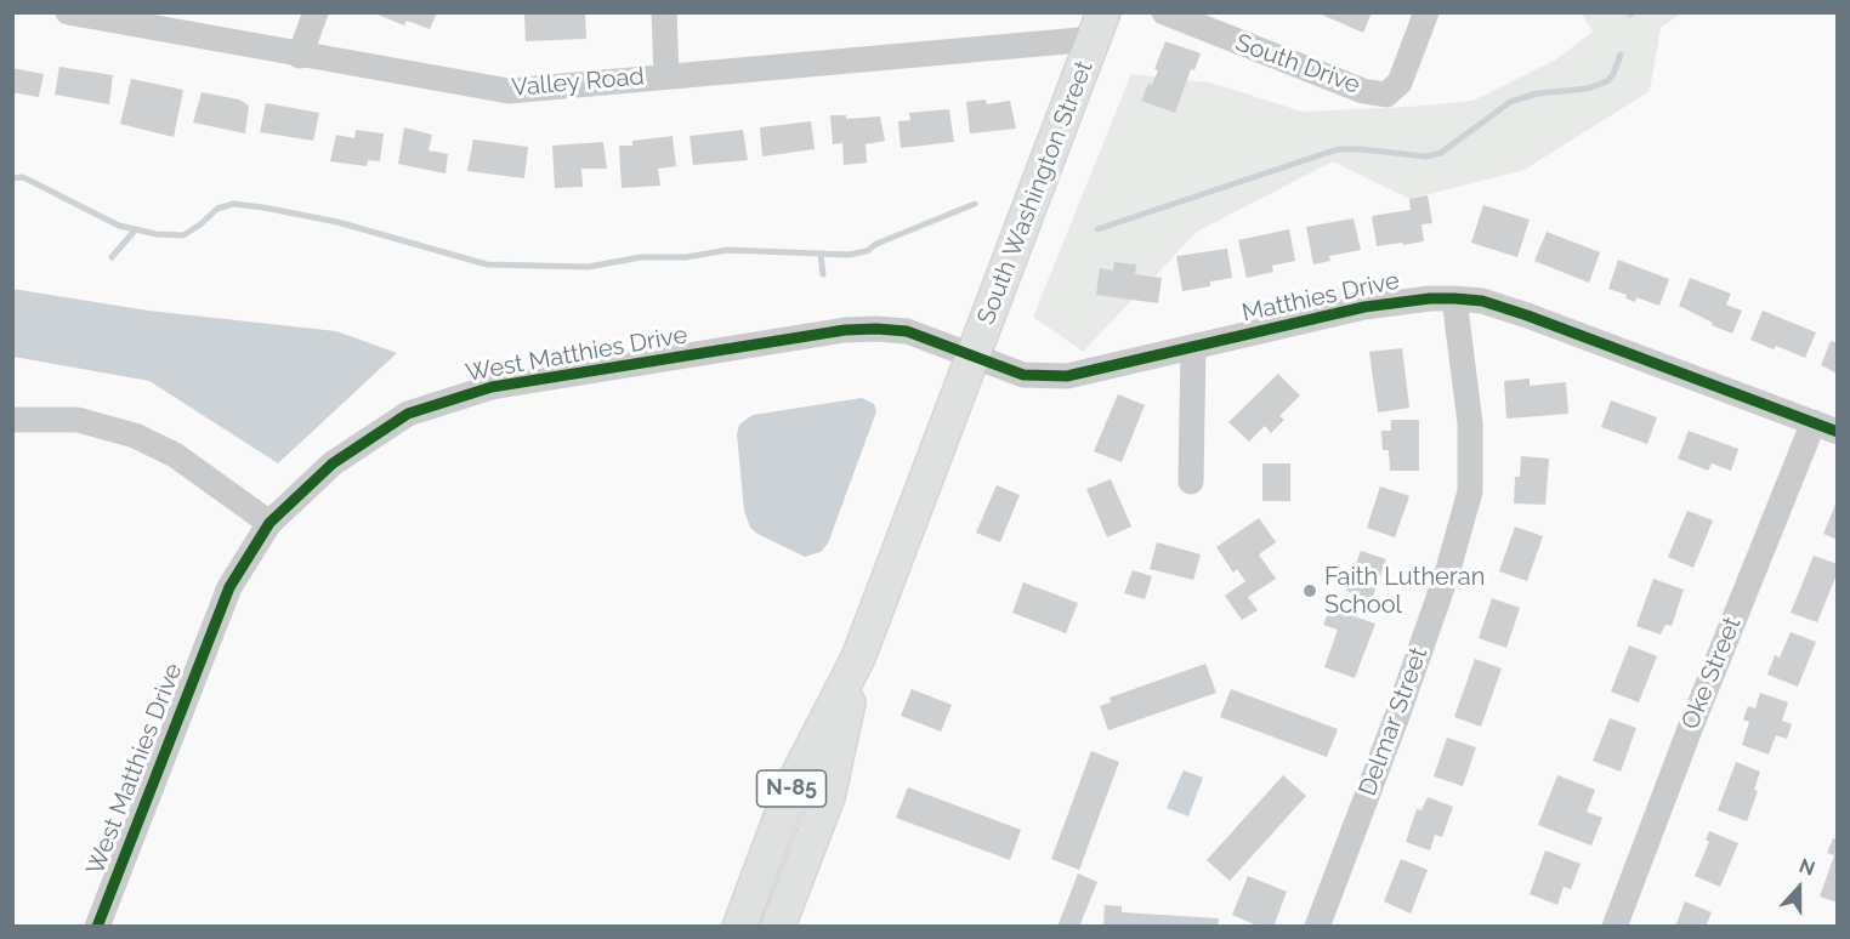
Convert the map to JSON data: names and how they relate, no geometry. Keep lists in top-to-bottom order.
{
  "streets": {
    "main road": ["South Washington Street", "N-85"],
    "street": [
      "South Drive",
      "Valley Road",
      "Matthies Drive",
      "West Matthies Drive",
      "Oke Street",
      "Delmar Street"
    ]
  },
  "crossings": [
    ["Valley Road", "South Washington Street"],
    ["South Washington Street", "Matthies Drive"],
    ["South Washington Street", "West Matthies Drive"],
    ["Matthies Drive", "West Matthies Drive"],
    ["Matthies Drive", "Oke Street"],
    ["Matthies Drive", "Delmar Street"]
  ],
  "places": ["Faith Lutheran School"],
  "north": "top"
}
